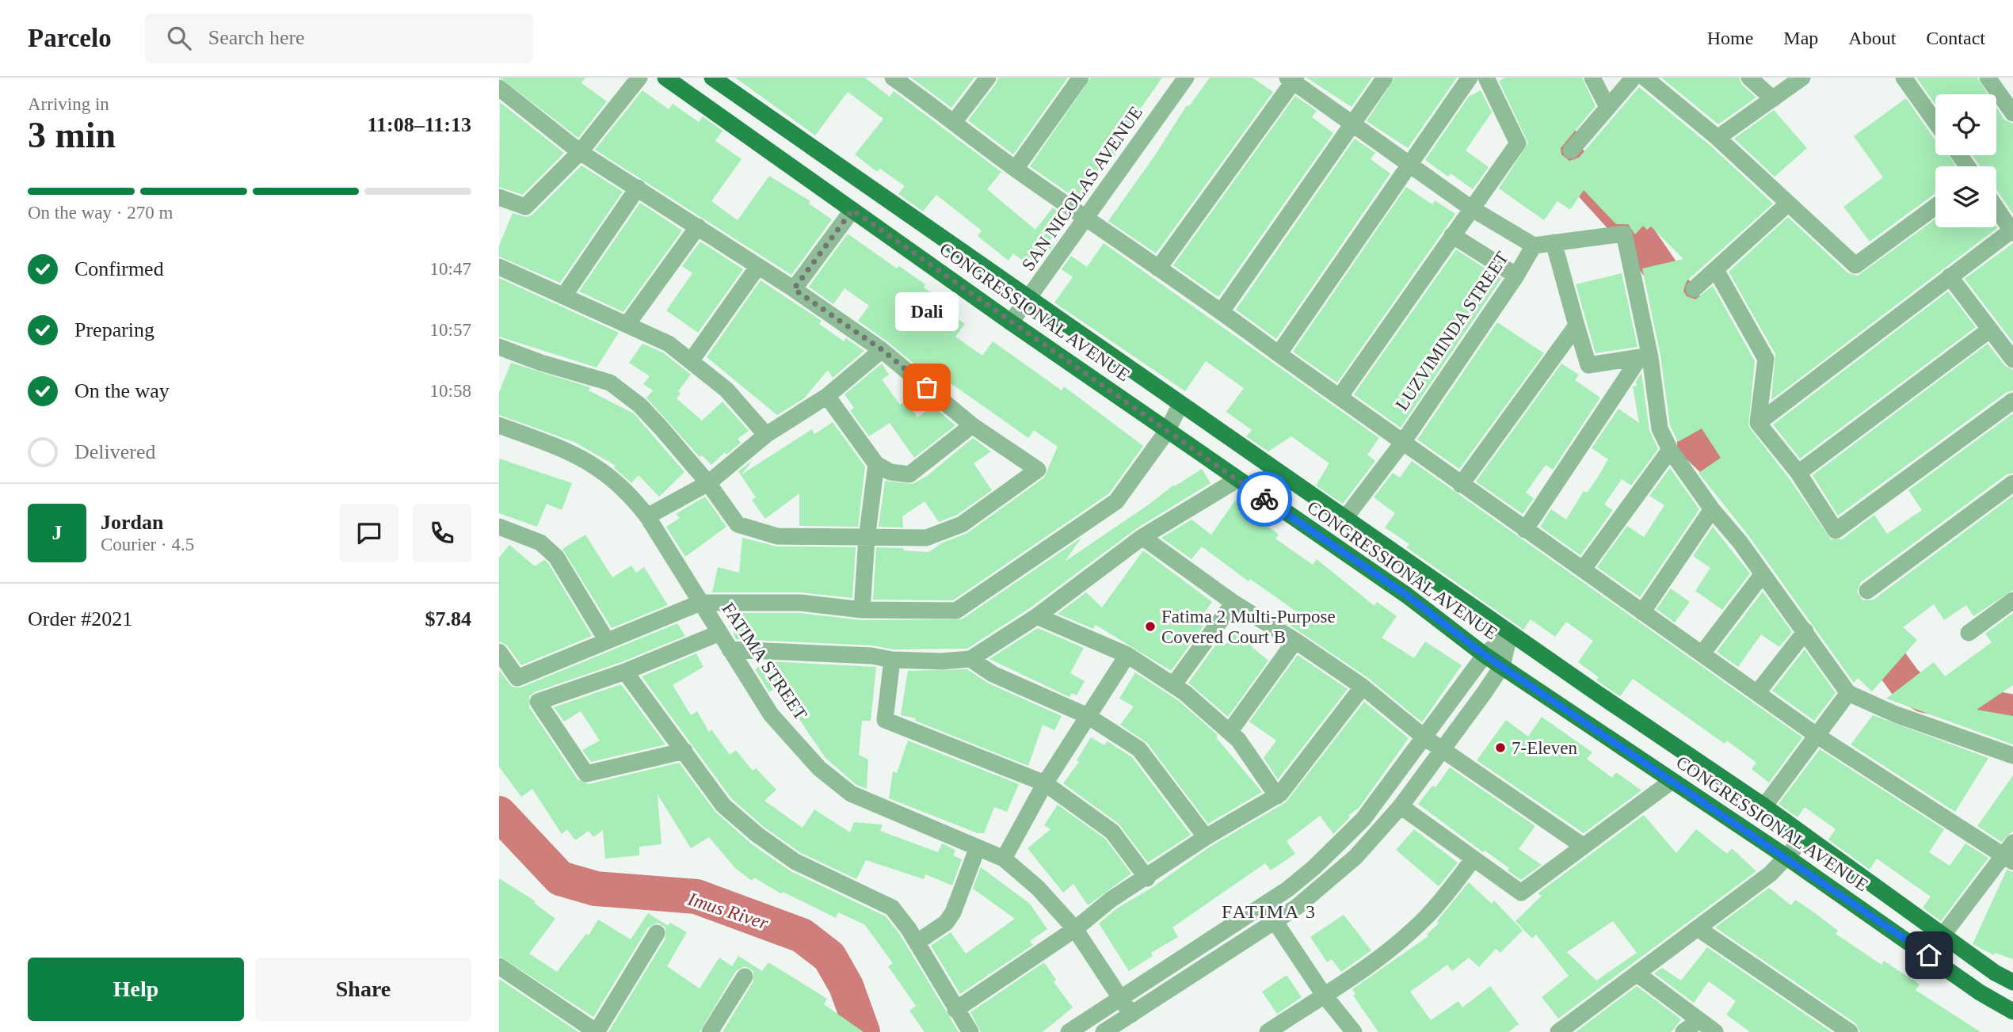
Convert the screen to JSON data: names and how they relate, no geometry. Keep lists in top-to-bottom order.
{
  "streets": {
    "main road": ["CONGRESSIONAL AVENUE"],
    "street": ["SAN NICOLAS AVENUE", "LUZVIMINDA STREET", "FATIMA STREET"]
  },
  "crossings": [
    ["SAN NICOLAS AVENUE", "CONGRESSIONAL AVENUE"],
    ["CONGRESSIONAL AVENUE", "LUZVIMINDA STREET"]
  ],
  "districts": ["FATIMA 3"],
  "water": ["Imus River"],
  "places": ["Dali", "Fatima 2 Multi-Purpose Covered Court B", "7-Eleven"],
  "page": {
    "header": "Parcelo",
    "search": "Search here",
    "nav": [
      "Home",
      "Map",
      "About",
      "Contact"
    ],
    "heading": ["3 min", "Arriving in", "11:08–11:13"],
    "panel": [
      "Jordan",
      "Courier · 4.5",
      "Order #2021",
      "$7.84"
    ],
    "bar": "On the way · 270 m",
    "list": [
      ["Confirmed", "10:47"],
      ["Preparing", "10:57"],
      ["On the way", "10:58"],
      "Delivered"
    ],
    "bubble": "Dali",
    "round": "J",
    "buttons": ["Help", "Share"]
  }
}
